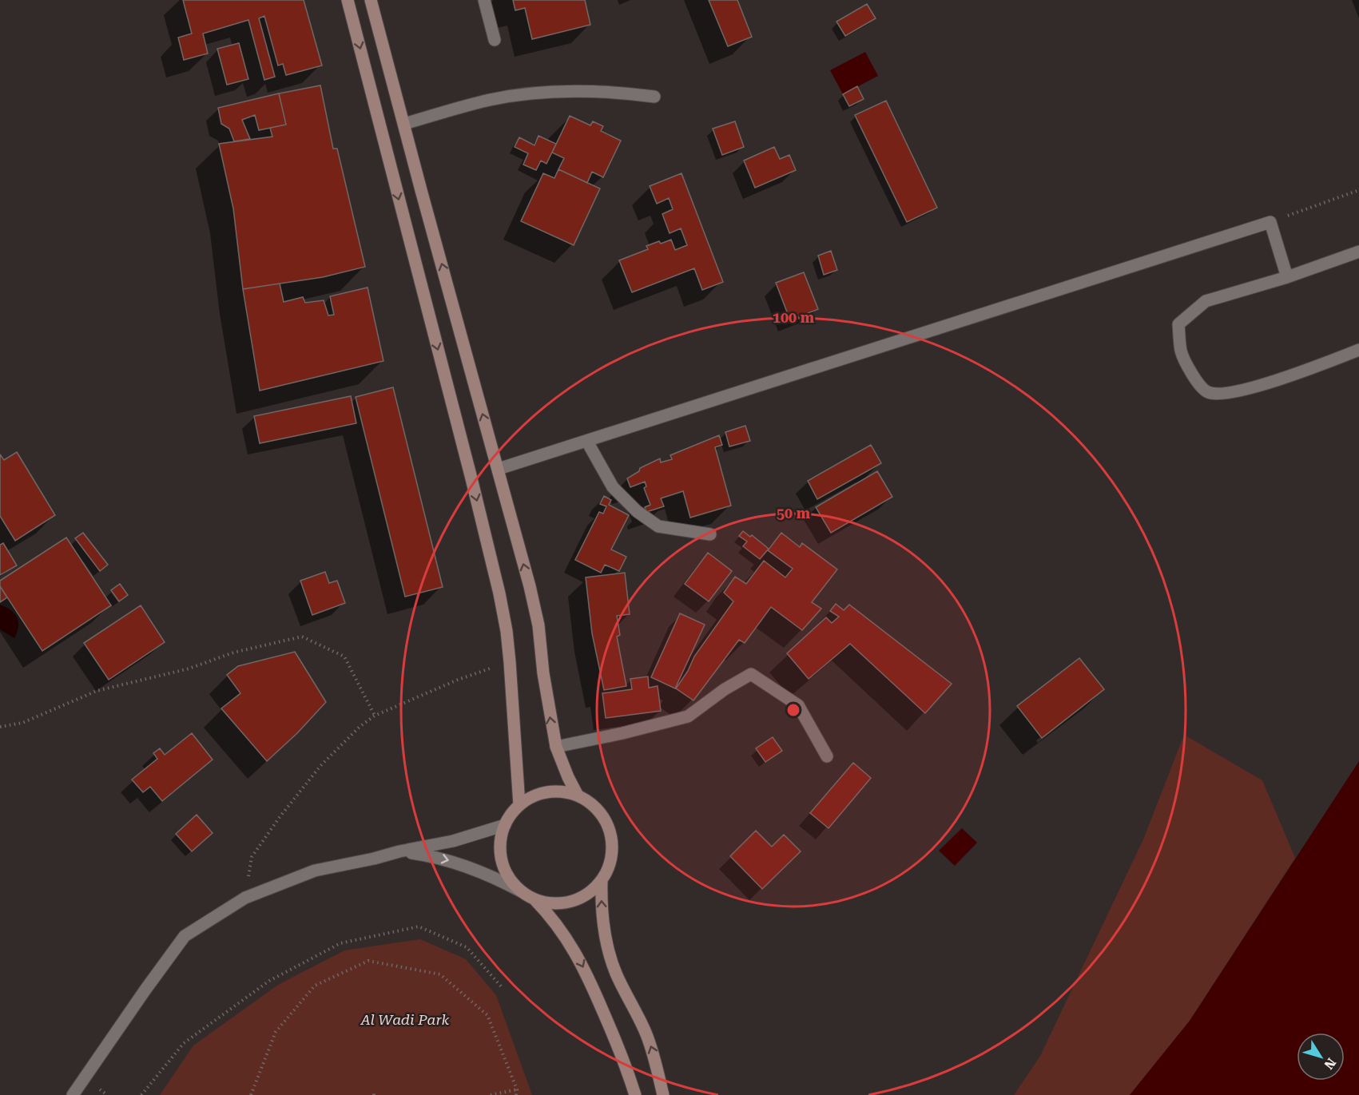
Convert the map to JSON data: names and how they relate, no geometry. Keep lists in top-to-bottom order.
{
  "parks": ["Al Wadi Park"],
  "north": "bottom right",
  "rings": ["100 m", "50 m"]
}
